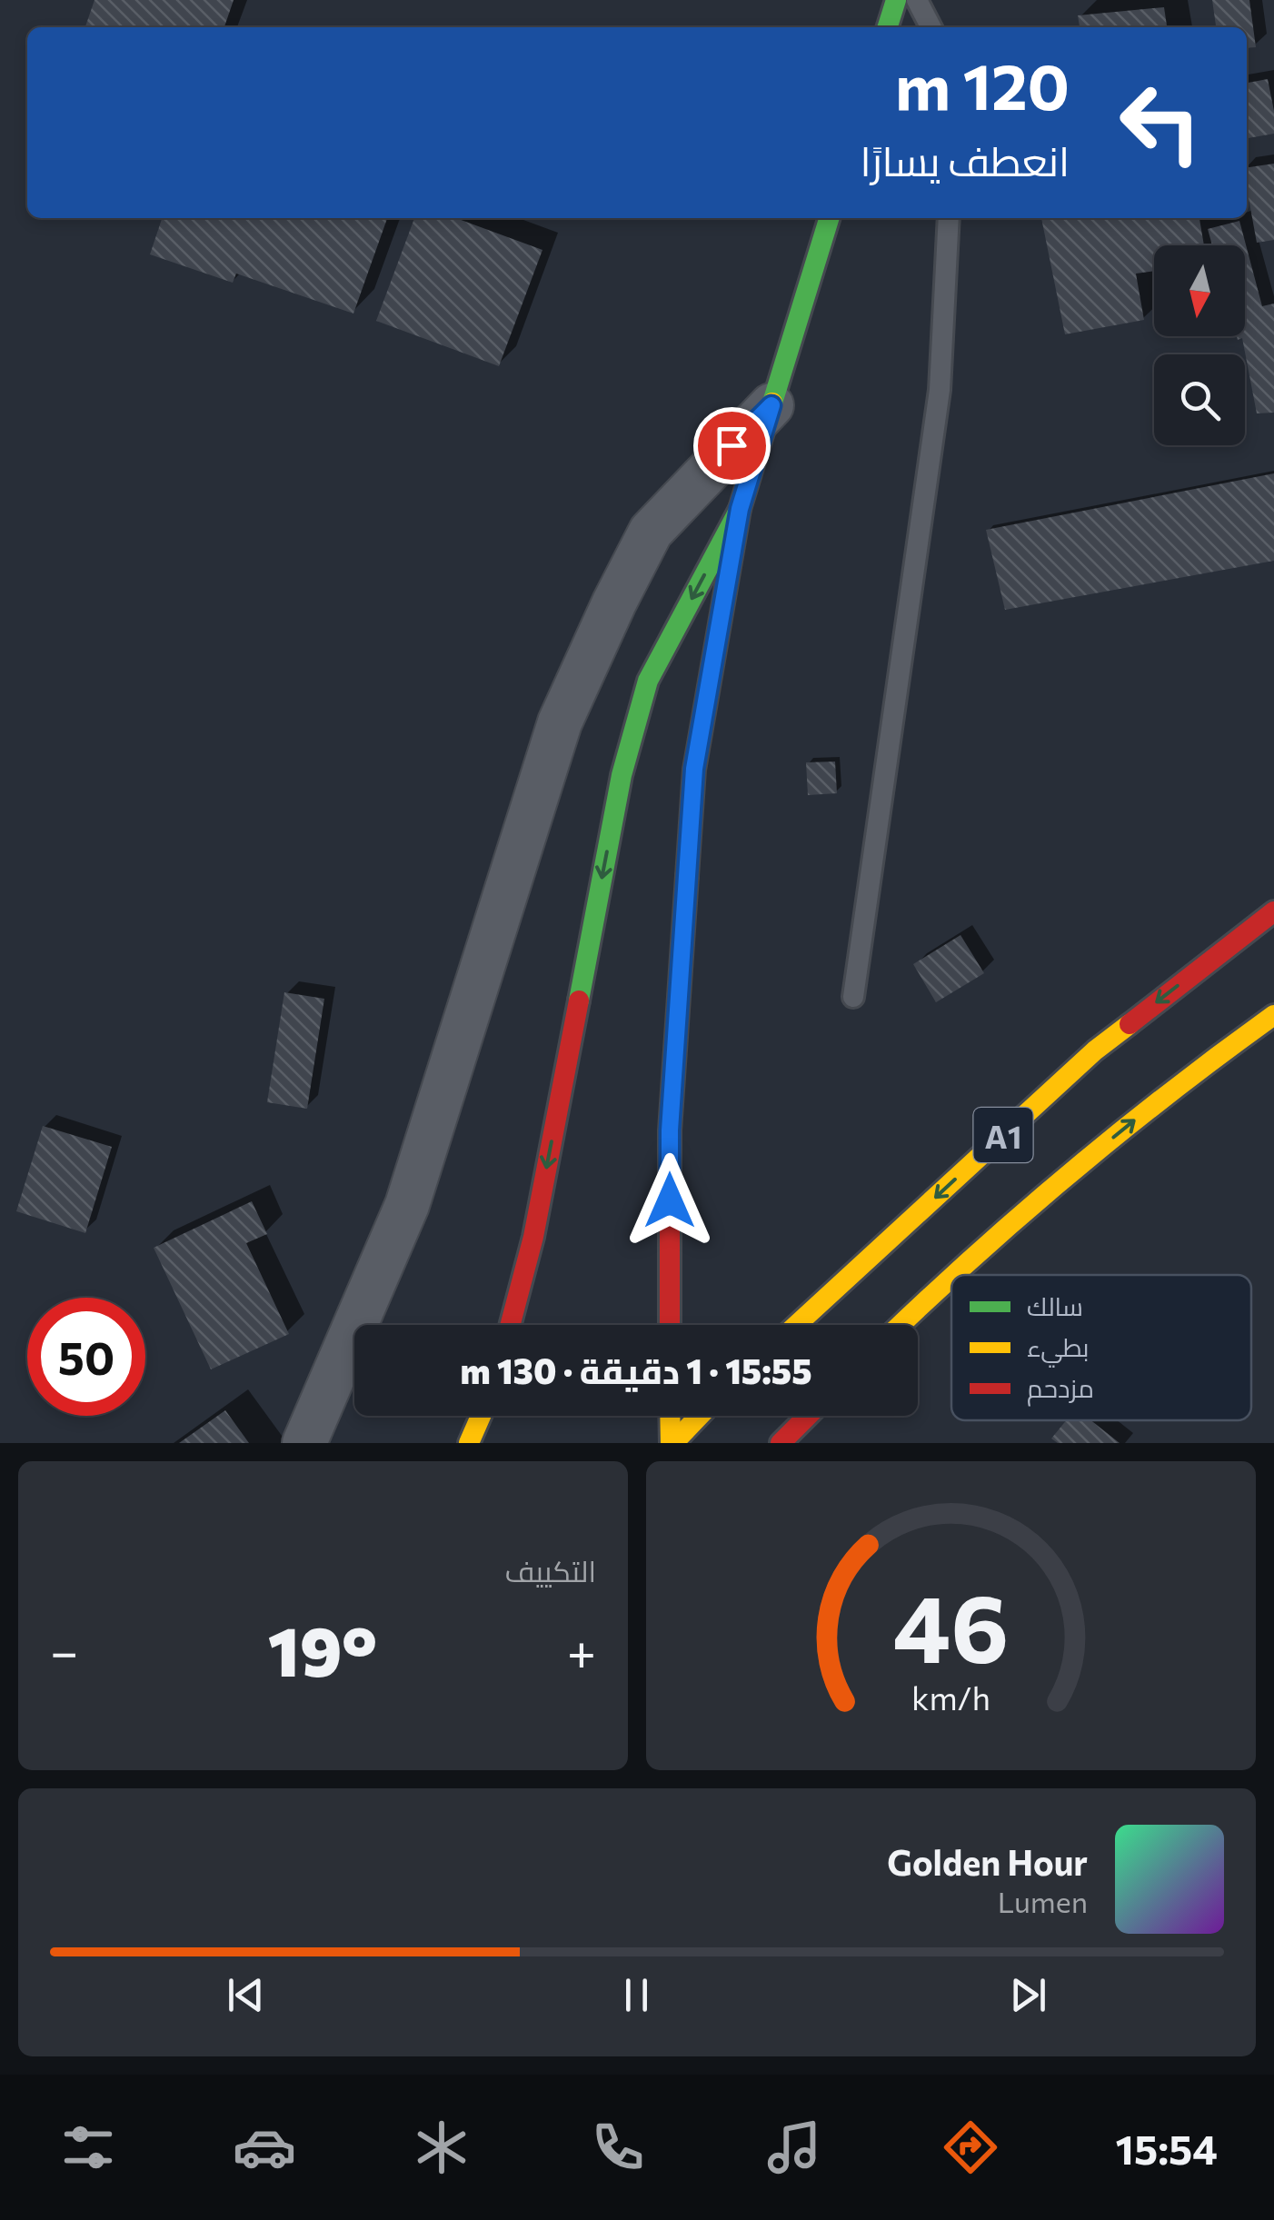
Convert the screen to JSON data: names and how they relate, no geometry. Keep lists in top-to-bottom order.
{
  "streets": {
    "main road": ["A1"]
  },
  "legend": ["سالك", "بطيء", "مزدحم"],
  "north": "bottom",
  "page": {
    "turn": ["120 m", "انعطف يسارًا"],
    "limit": "50",
    "trip": "15:55 · 1 دقيقة · 130 m",
    "tile": "التكييف",
    "heat": ["−", "19°", "+"],
    "song": ["Golden Hour", "Lumen"],
    "tabs": "15:54",
    "gauge": ["46", "km/h"]
  }
}
